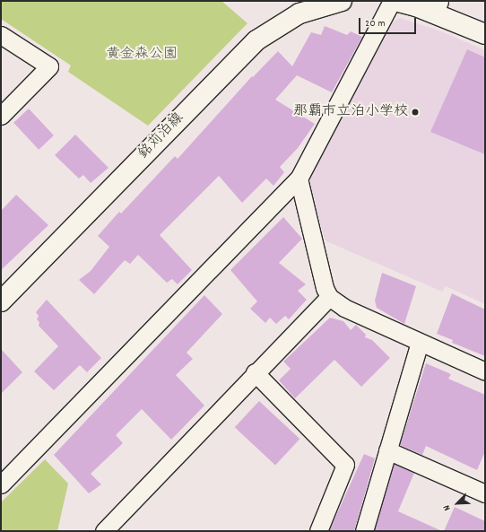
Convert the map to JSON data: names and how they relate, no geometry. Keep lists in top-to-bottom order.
{
  "streets": {
    "street": ["銘苅泊線"]
  },
  "parks": ["黄金森公園"],
  "places": ["那覇市立泊小学校"],
  "scale_bar": "20 m",
  "north": "bottom left"
}
